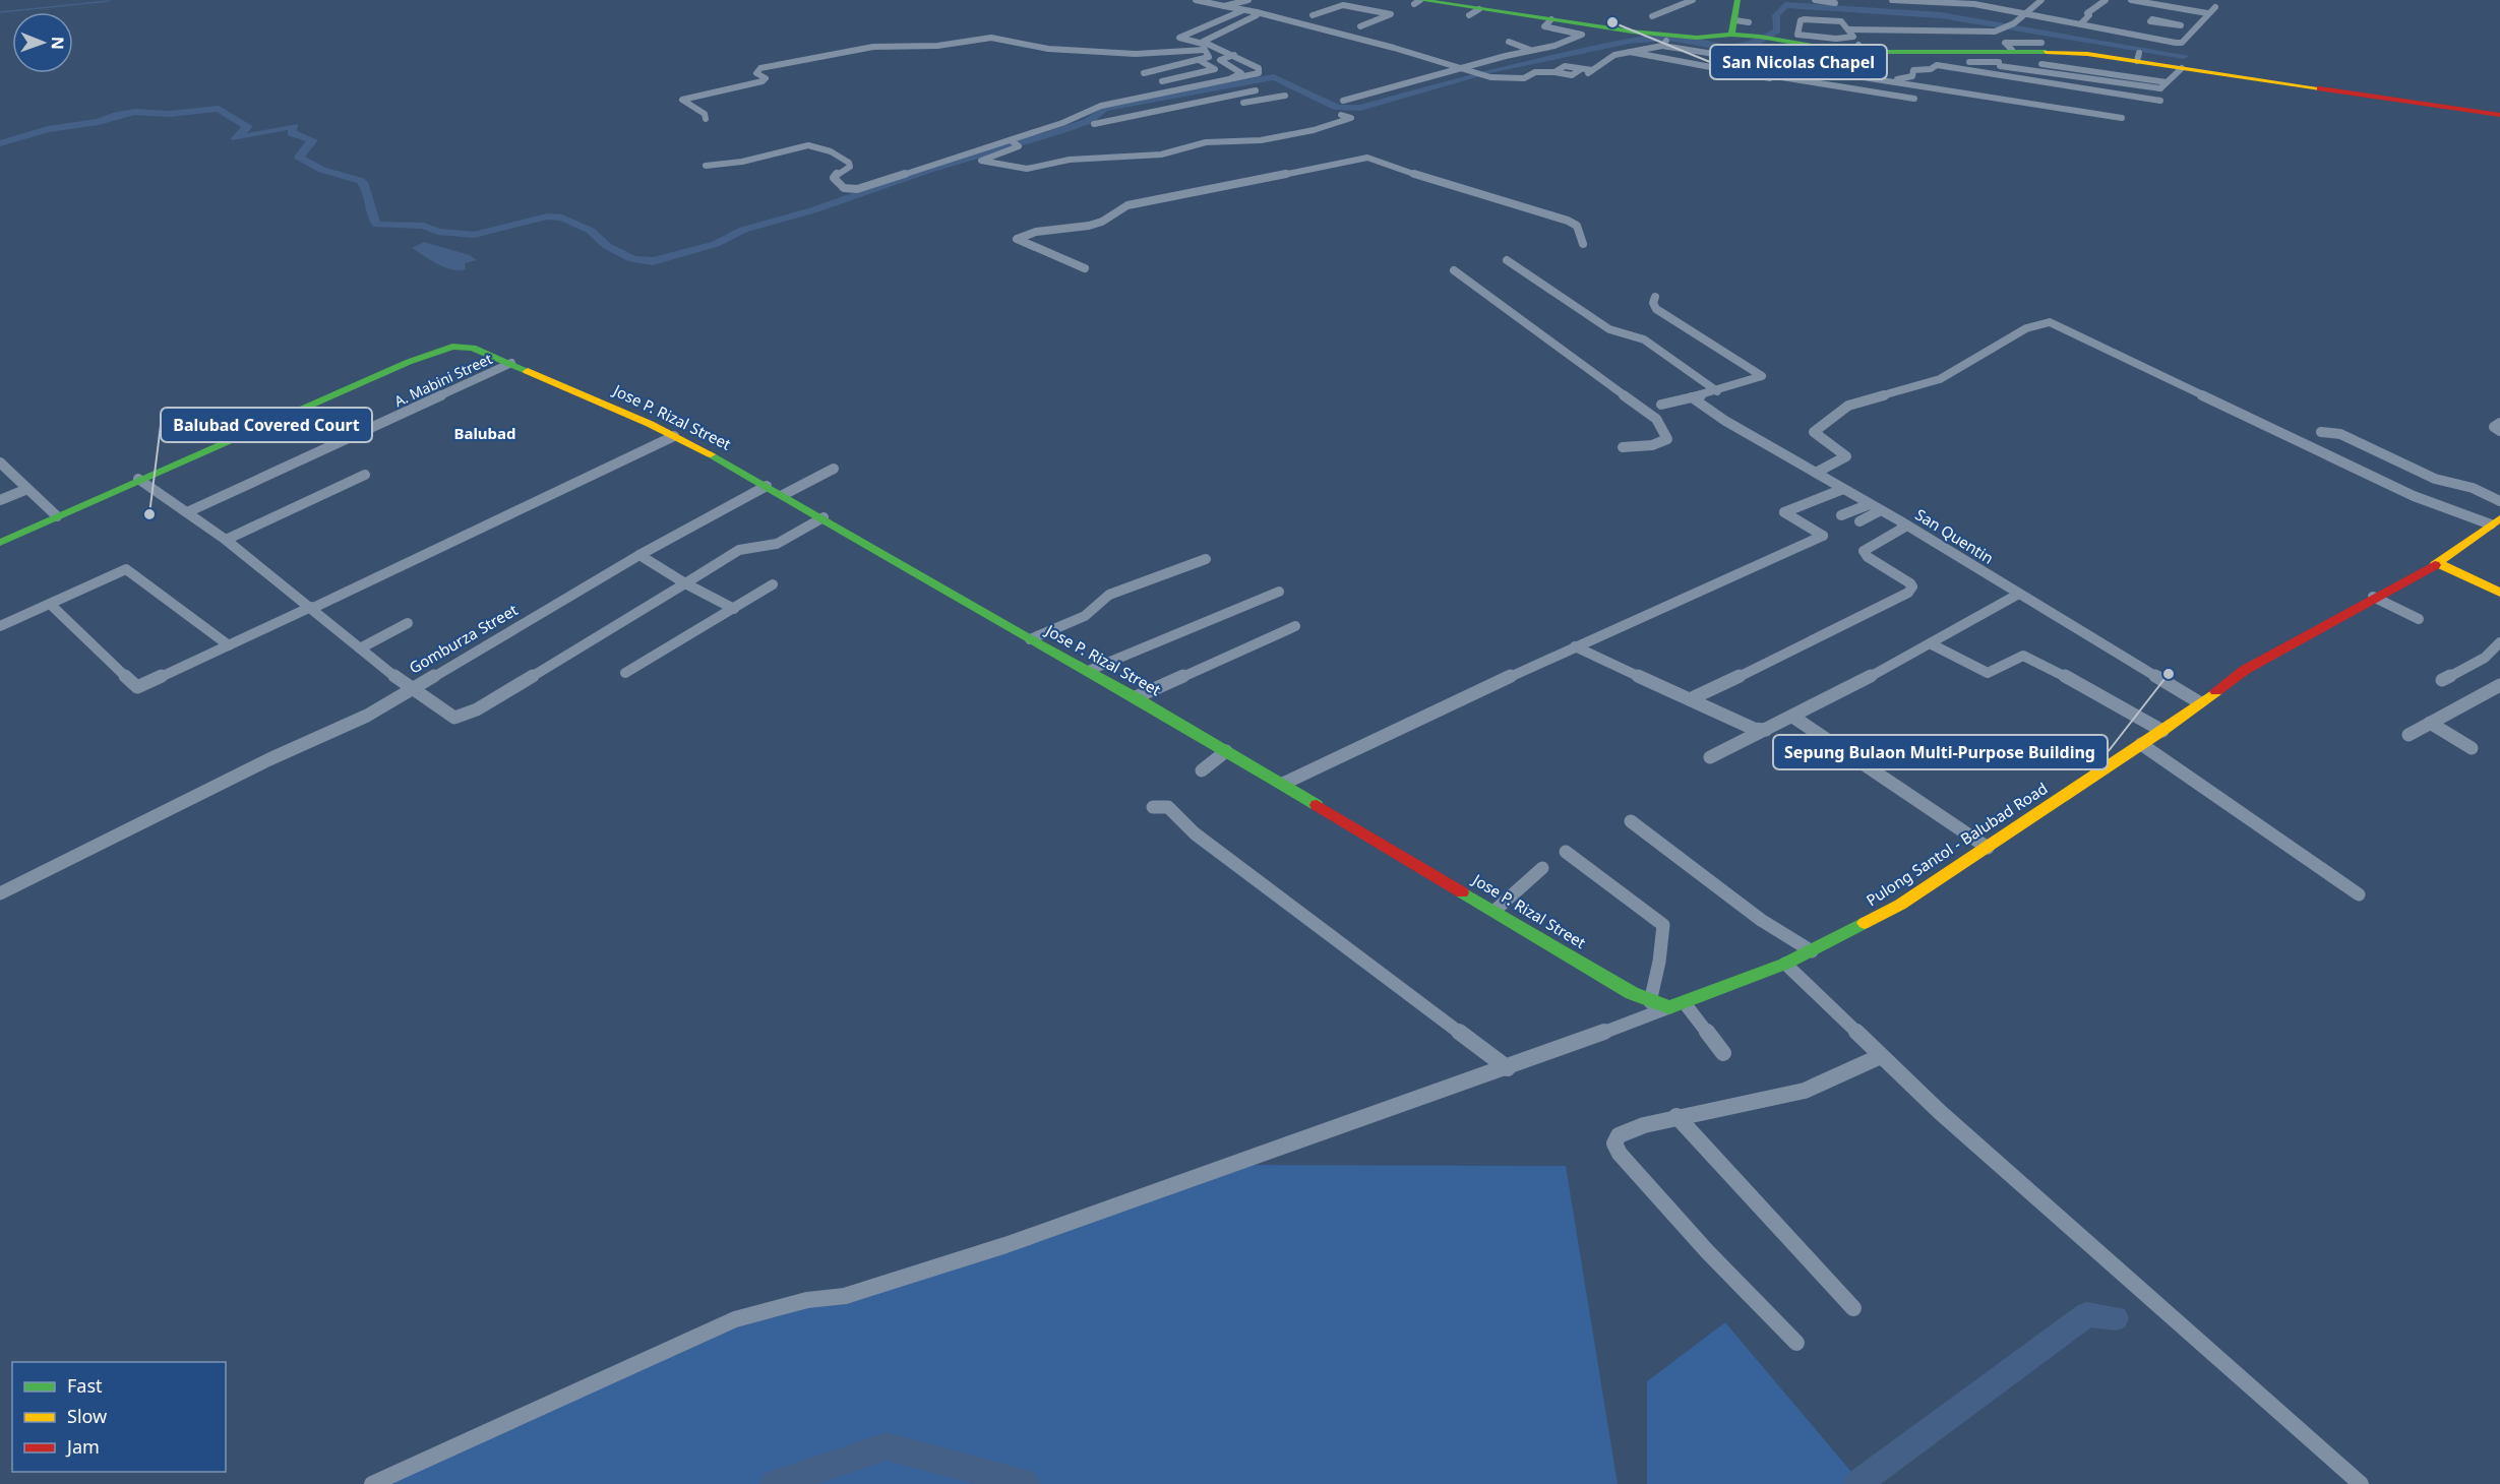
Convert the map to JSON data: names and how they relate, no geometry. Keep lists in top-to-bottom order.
{
  "streets": {
    "street": [
      "A. Mabini Street",
      "Jose P. Rizal Street",
      "San Quentin",
      "Gomburza Street",
      "Pulong Santol - Balubad Road"
    ]
  },
  "crossings": [
    ["A. Mabini Street", "Jose P. Rizal Street"],
    ["A. Mabini Street", "Gomburza Street"],
    ["Jose P. Rizal Street", "Gomburza Street"],
    ["Jose P. Rizal Street", "Pulong Santol - Balubad Road"],
    ["San Quentin", "Pulong Santol - Balubad Road"]
  ],
  "districts": ["Balubad"],
  "places": ["San Nicolas Chapel", "Balubad Covered Court", "Sepung Bulaon Multi-Purpose Building"],
  "legend": ["Fast", "Slow", "Jam"],
  "north": "right"
}
